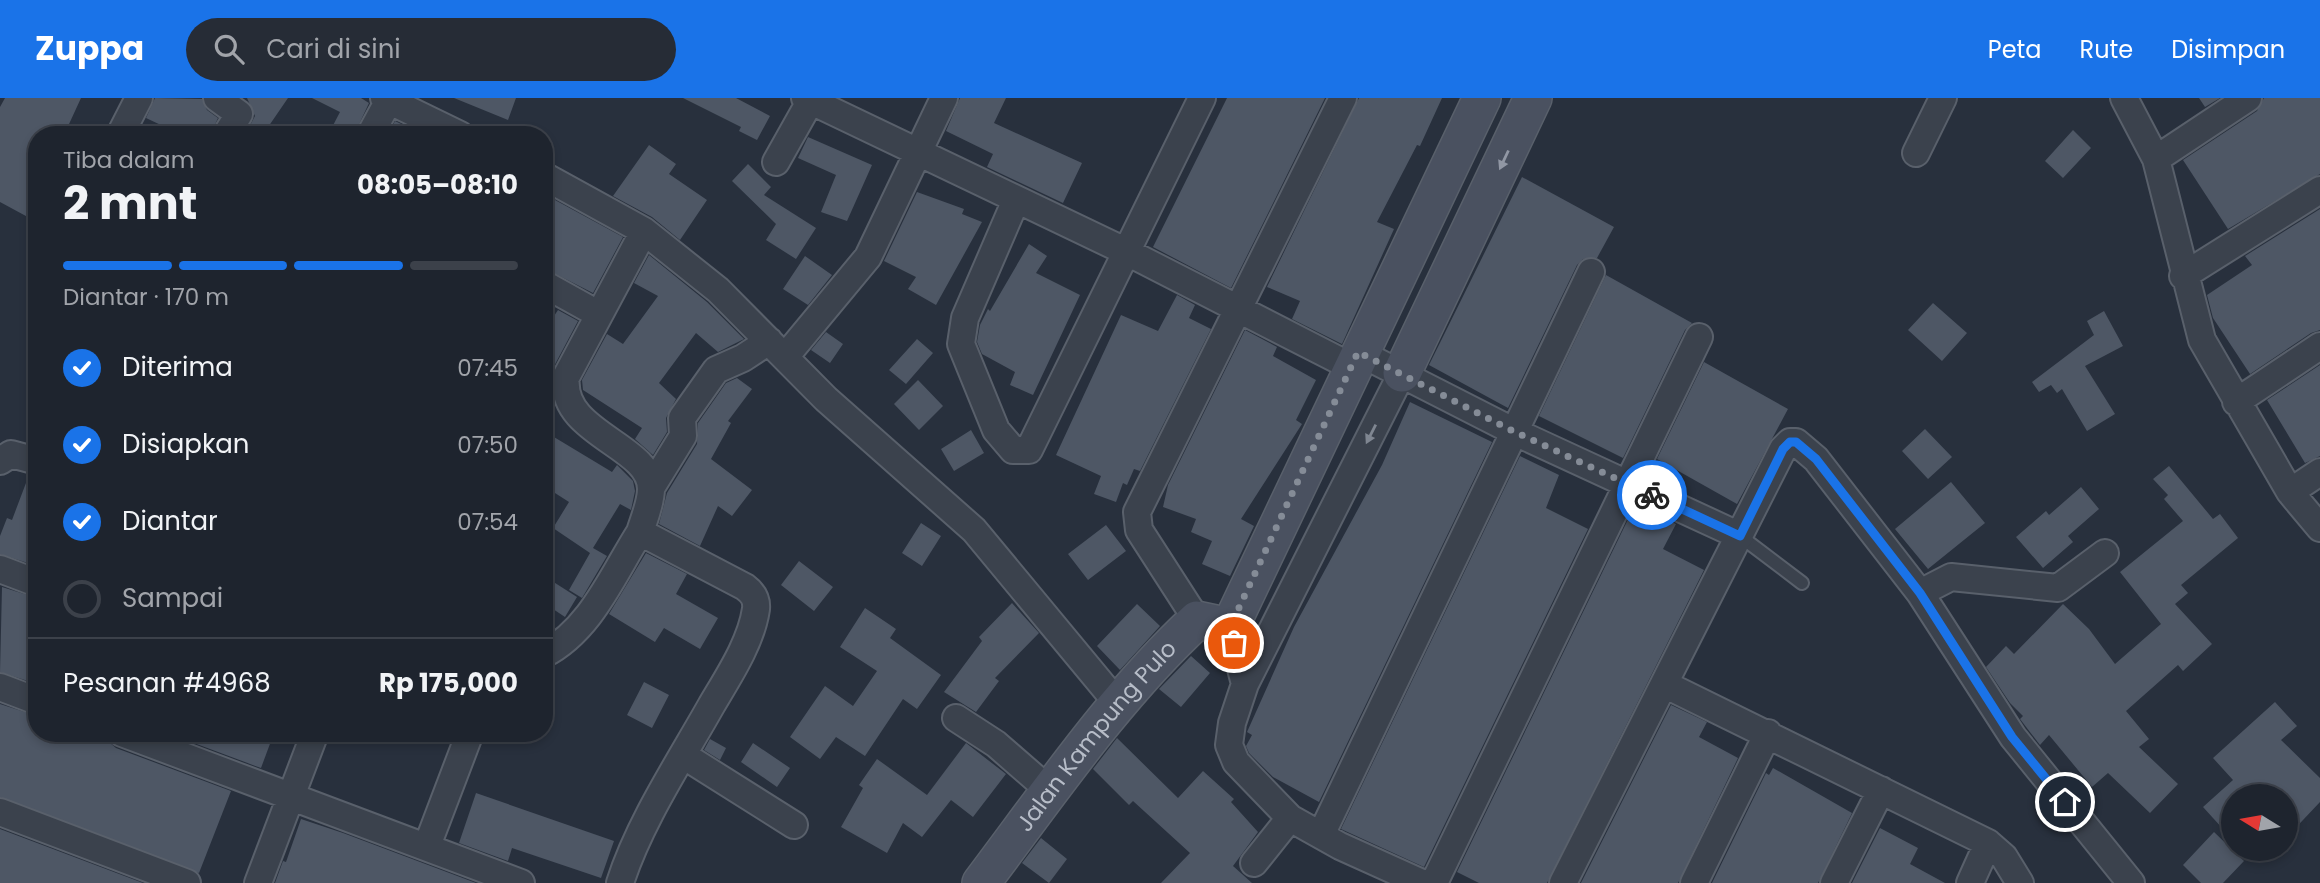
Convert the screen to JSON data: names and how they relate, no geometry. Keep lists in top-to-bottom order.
{
  "streets": {
    "street": ["Jalan Kampung Pulo"]
  },
  "north": "left",
  "page": {
    "header": "Zuppa",
    "search": "Cari di sini",
    "nav": ["Peta", "Rute", "Disimpan"],
    "heading": ["2 mnt", "Tiba dalam", "08:05–08:10"],
    "panel": ["Pesanan #4968", "Rp 175,000"],
    "bar": "Diantar · 170 m",
    "list": [
      ["Diterima", "07:45"],
      ["Disiapkan", "07:50"],
      ["Diantar", "07:54"],
      "Sampai"
    ]
  }
}
